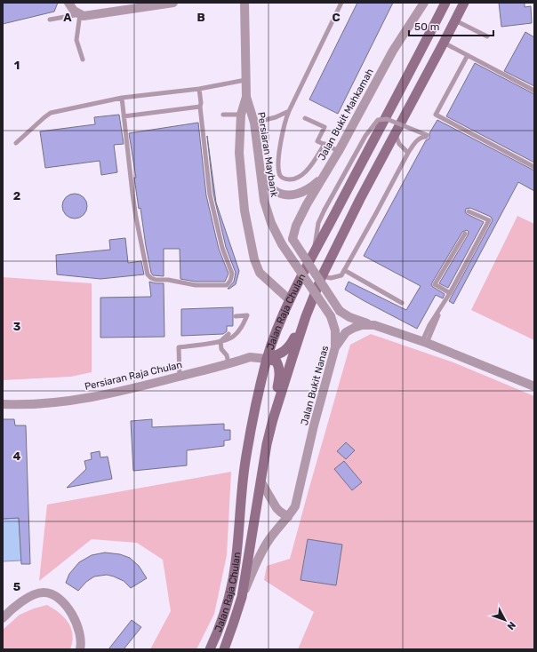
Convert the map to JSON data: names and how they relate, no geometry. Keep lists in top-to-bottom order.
{
  "streets": {
    "main road": ["Jalan Raja Chulan"],
    "street": [
      "Jalan Bukit Mahkamah",
      "Persiaran Maybank",
      "Persiaran Raja Chulan",
      "Jalan Bukit Nanas"
    ]
  },
  "crossings": [
    ["Jalan Bukit Mahkamah", "Jalan Bukit Nanas"],
    ["Persiaran Maybank", "Jalan Raja Chulan"],
    ["Persiaran Maybank", "Jalan Bukit Nanas"],
    ["Jalan Raja Chulan", "Persiaran Raja Chulan"],
    ["Jalan Raja Chulan", "Jalan Bukit Nanas"]
  ],
  "scale_bar": "50 m",
  "north": "bottom right",
  "grid": {
    "columns": ["A", "B", "C"],
    "rows": [
      "1",
      "2",
      "3",
      "4",
      "5"
    ]
  }
}
